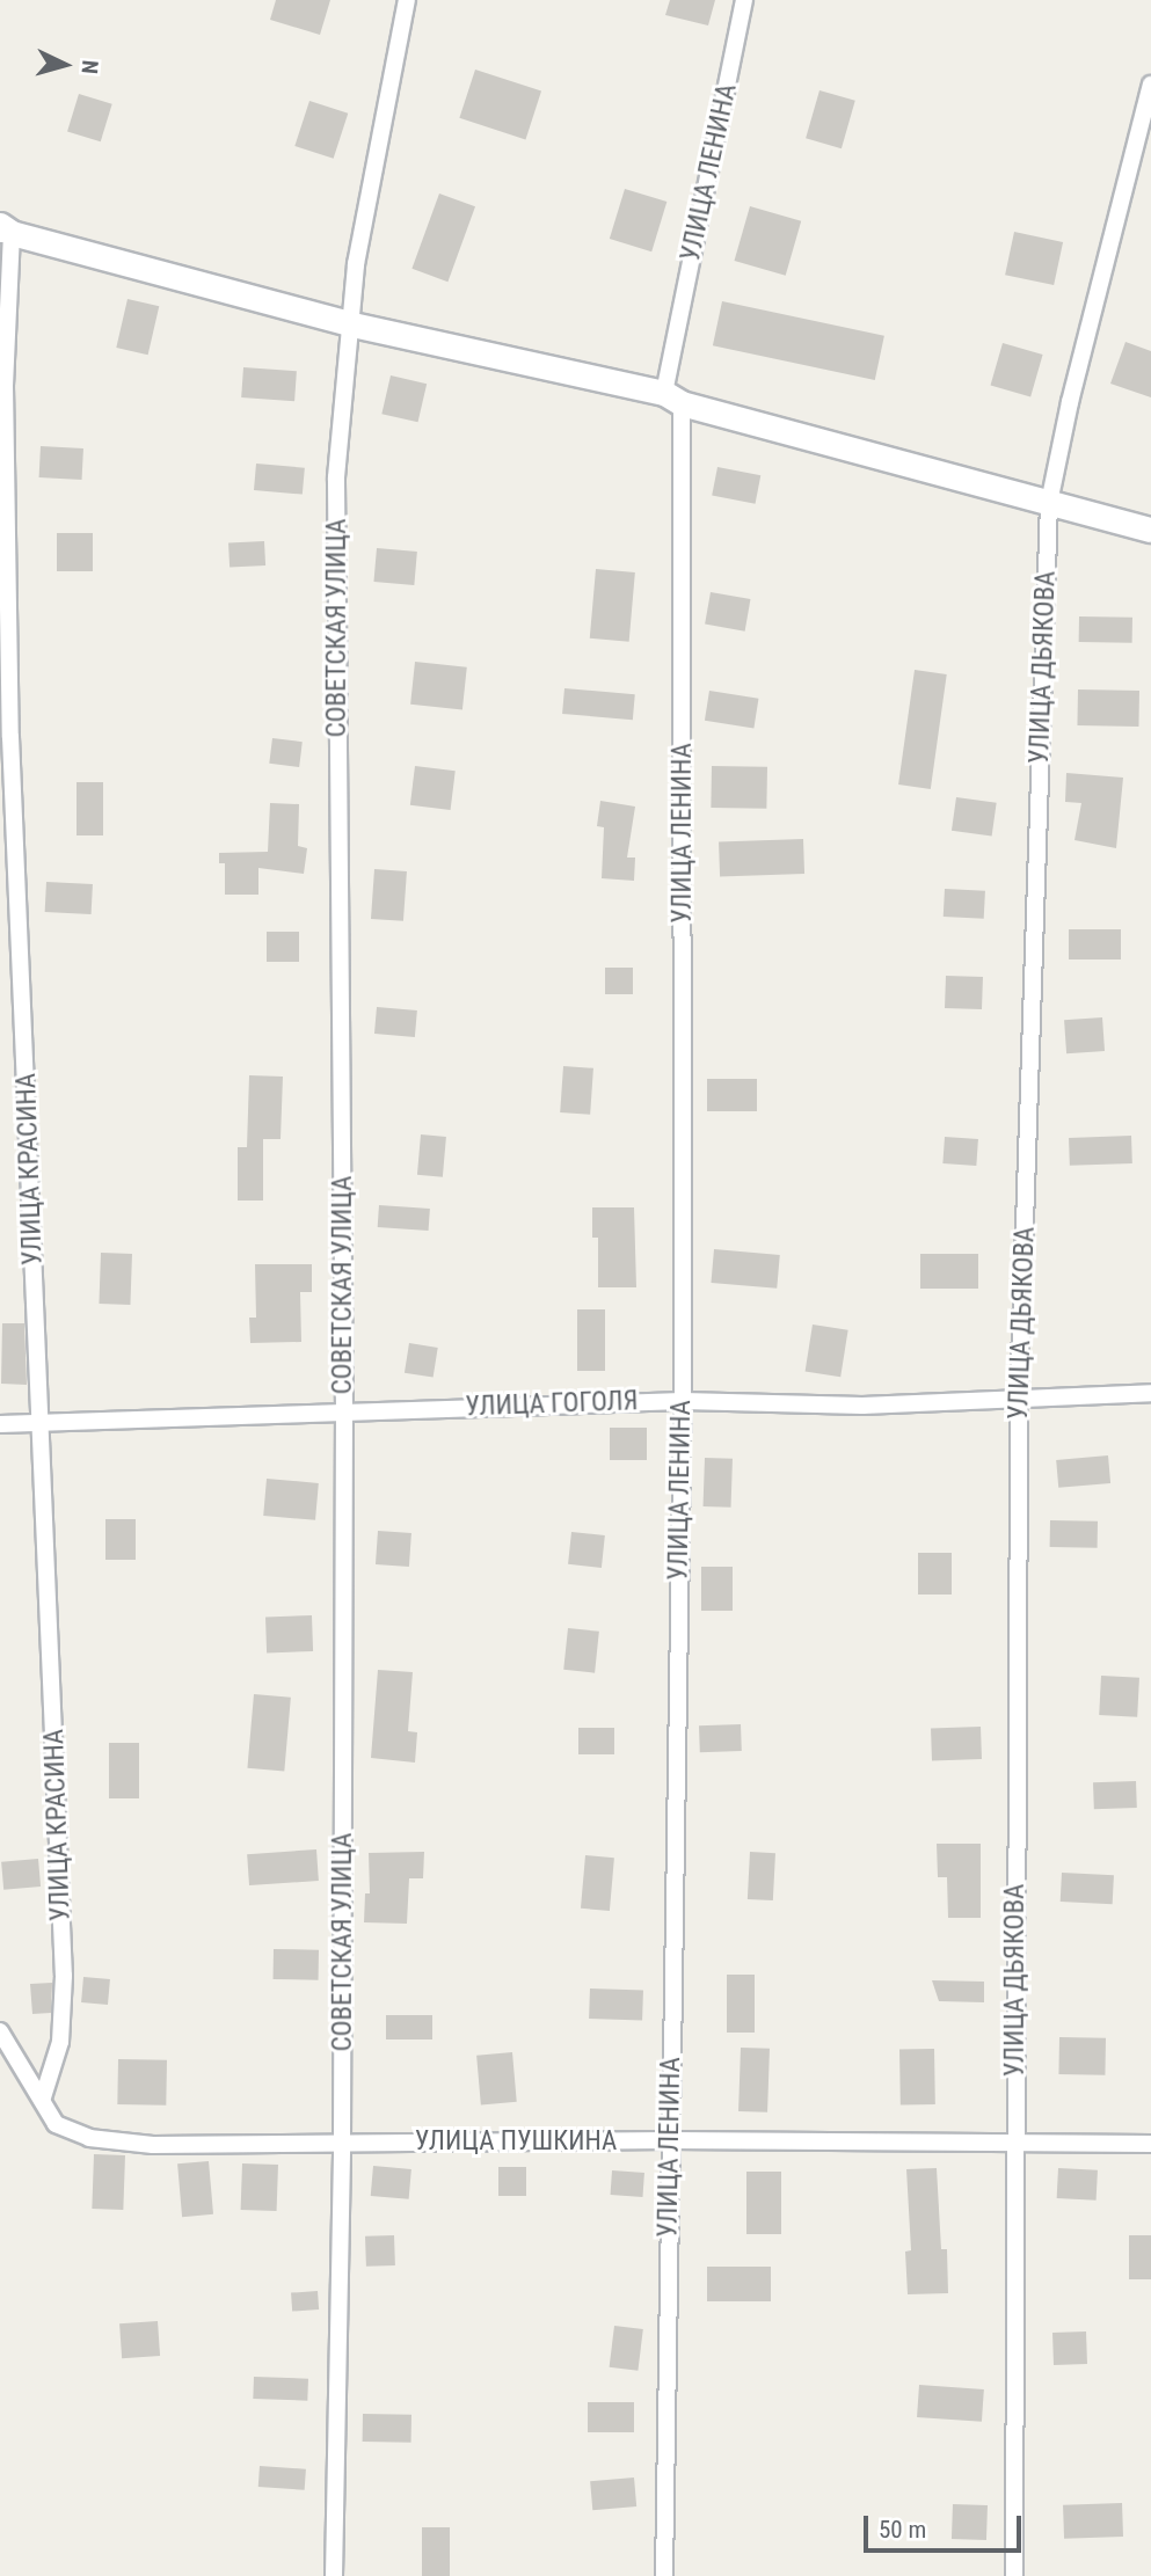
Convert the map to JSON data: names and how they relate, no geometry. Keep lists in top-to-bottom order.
{
  "streets": {
    "street": [
      "УЛИЦА ЛЕНИНА",
      "СОВЕТСКАЯ УЛИЦА",
      "УЛИЦА ДЬЯКОВА",
      "УЛИЦА КРАСИНА",
      "УЛИЦА ГОГОЛЯ",
      "УЛИЦА ПУШКИНА"
    ]
  },
  "crossings": [
    ["УЛИЦА ЛЕНИНА", "УЛИЦА ГОГОЛЯ"],
    ["УЛИЦА ЛЕНИНА", "УЛИЦА ПУШКИНА"],
    ["СОВЕТСКАЯ УЛИЦА", "УЛИЦА ГОГОЛЯ"],
    ["СОВЕТСКАЯ УЛИЦА", "УЛИЦА ПУШКИНА"],
    ["УЛИЦА ДЬЯКОВА", "УЛИЦА ГОГОЛЯ"],
    ["УЛИЦА ДЬЯКОВА", "УЛИЦА ПУШКИНА"],
    ["УЛИЦА КРАСИНА", "УЛИЦА ГОГОЛЯ"],
    ["УЛИЦА КРАСИНА", "УЛИЦА ПУШКИНА"]
  ],
  "scale_bar": "50 m",
  "north": "right"
}
